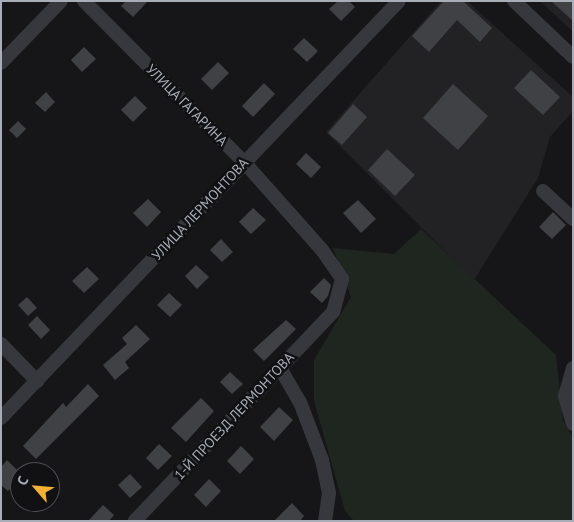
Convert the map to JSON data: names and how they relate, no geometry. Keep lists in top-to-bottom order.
{
  "streets": {
    "street": ["УЛИЦА ГАГАРИНА", "УЛИЦА ЛЕРМОНТОВА", "1-Й ПРОЕЗД ЛЕРМОНТОВА"]
  },
  "crossings": [
    ["УЛИЦА ГАГАРИНА", "УЛИЦА ЛЕРМОНТОВА"],
    ["УЛИЦА ГАГАРИНА", "1-Й ПРОЕЗД ЛЕРМОНТОВА"]
  ],
  "north": "top left"
}
